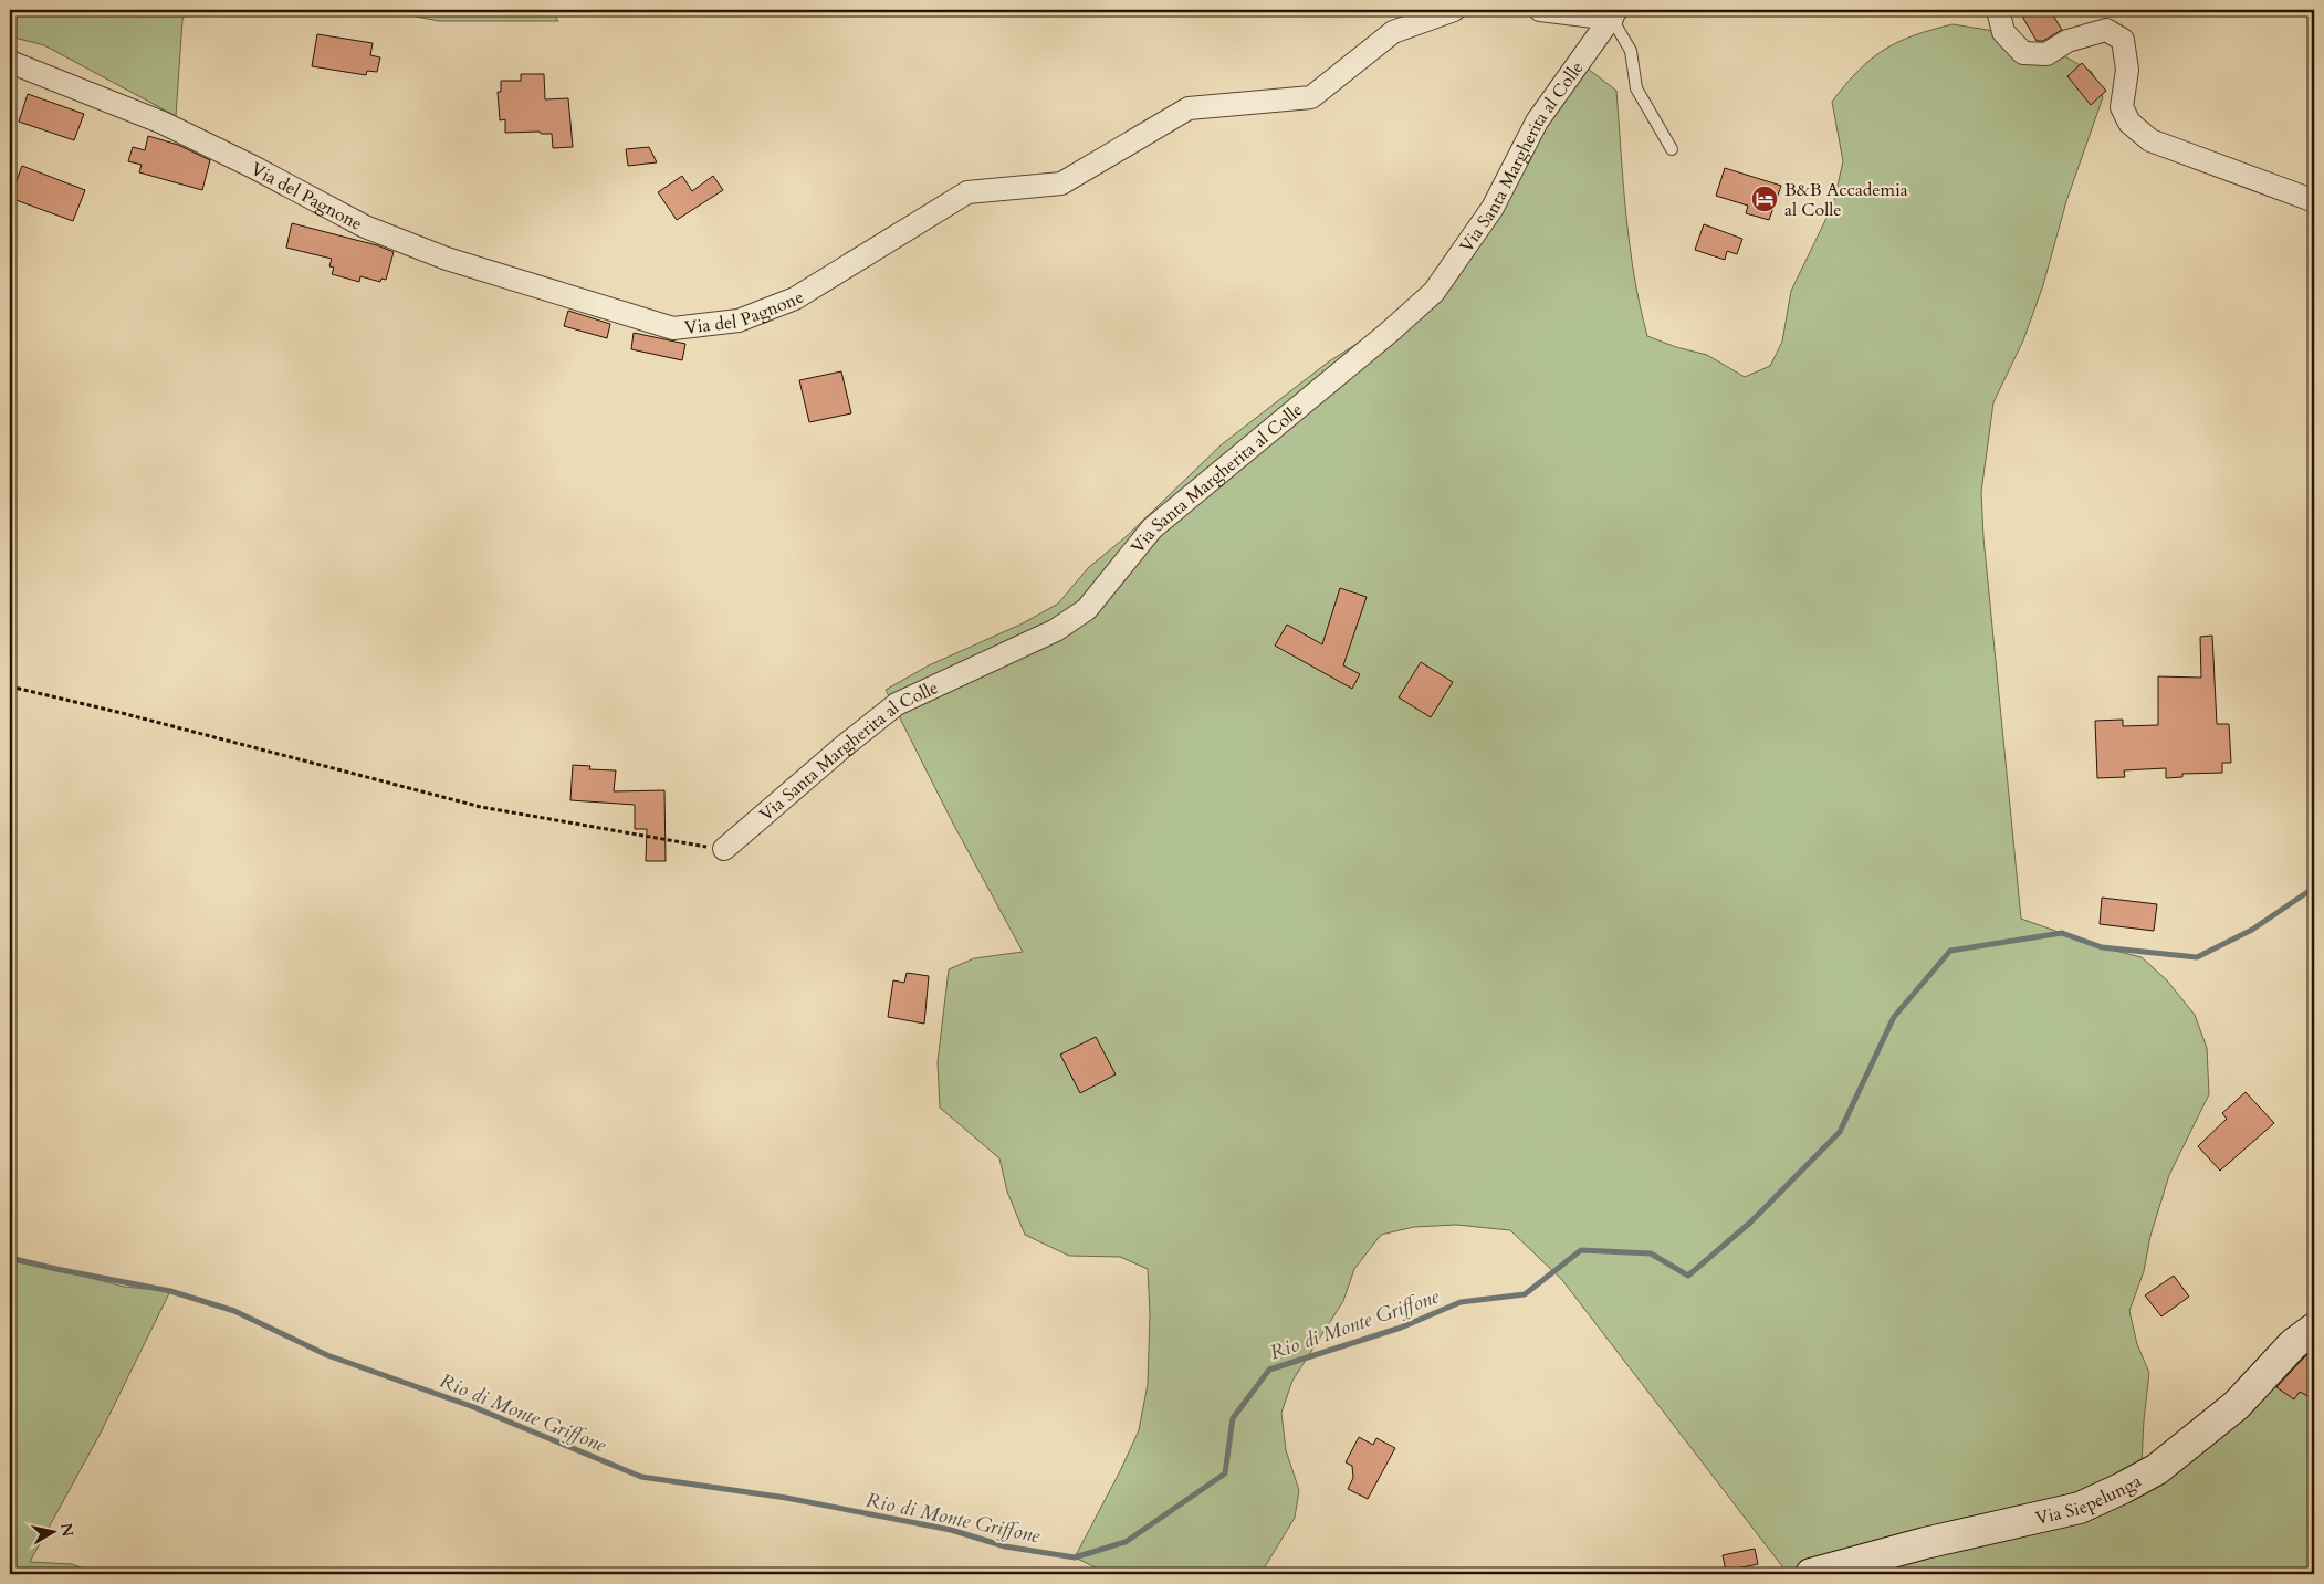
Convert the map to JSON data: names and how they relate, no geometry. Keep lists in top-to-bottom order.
{
  "streets": {
    "street": ["Via Santa Margherita al Colle", "Via del Pagnone", "Via Siepelunga"]
  },
  "water": ["Rio di Monte Griffone"],
  "places": {
    "hotel": ["B&B Accademia al Colle"]
  },
  "north": "right"
}
